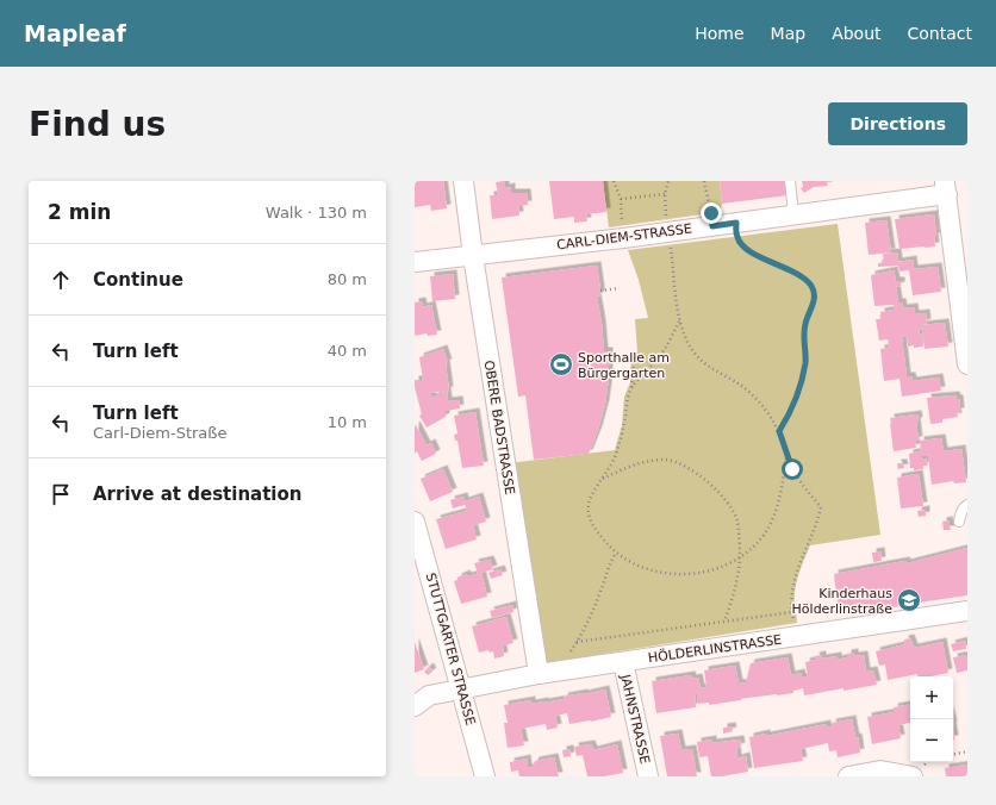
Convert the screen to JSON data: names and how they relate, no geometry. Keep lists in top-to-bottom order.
{
  "streets": {
    "street": [
      "CARL-DIEM-STRASSE",
      "OBERE BADSTRASSE",
      "STUTTGARTER STRASSE",
      "HÖLDERLINSTRASSE",
      "JAHNSTRASSE"
    ]
  },
  "crossings": [
    ["CARL-DIEM-STRASSE", "OBERE BADSTRASSE"],
    ["OBERE BADSTRASSE", "HÖLDERLINSTRASSE"],
    ["STUTTGARTER STRASSE", "HÖLDERLINSTRASSE"],
    ["HÖLDERLINSTRASSE", "JAHNSTRASSE"]
  ],
  "places": {
    "sports": ["Sporthalle am Bürgergarten"],
    "school or university": ["Kinderhaus Hölderlinstraße"]
  },
  "page": {
    "header": "Mapleaf",
    "nav": [
      "Home",
      "Map",
      "About",
      "Contact"
    ],
    "buttons": "Directions",
    "title": "Find us",
    "heading": ["2 min", "Walk · 130 m"],
    "list": [
      ["Continue", "80 m"],
      ["Turn left", "40 m"],
      ["Turn left", "Carl-Diem-Straße", "10 m"],
      "Arrive at destination"
    ],
    "map_buttons": ["+", "−"]
  }
}
